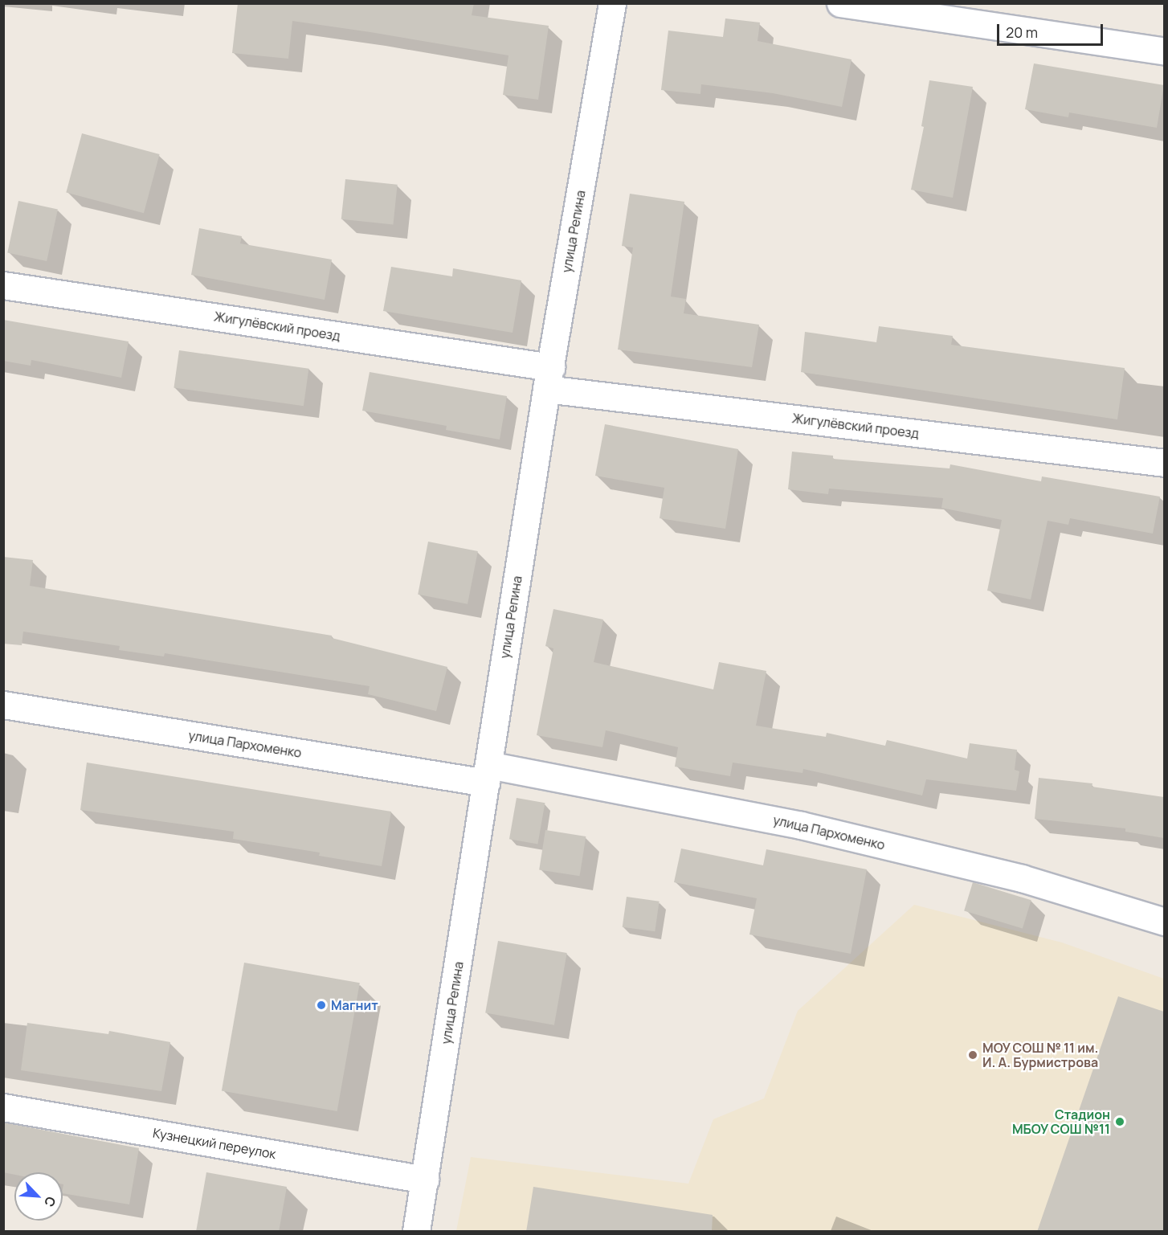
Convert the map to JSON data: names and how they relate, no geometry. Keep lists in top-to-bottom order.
{
  "streets": {
    "street": [
      "улица Репина",
      "Жигулёвский проезд",
      "улица Пархоменко",
      "Кузнецкий переулок"
    ]
  },
  "crossings": [
    ["улица Репина", "Жигулёвский проезд"],
    ["улица Репина", "улица Пархоменко"],
    ["улица Репина", "Кузнецкий переулок"]
  ],
  "places": ["Магнит", "МОУ СОШ № 11 им. И. А. Бурмистрова", "Стадион МБОУ СОШ №11"],
  "scale_bar": "20 m",
  "north": "bottom right"
}
